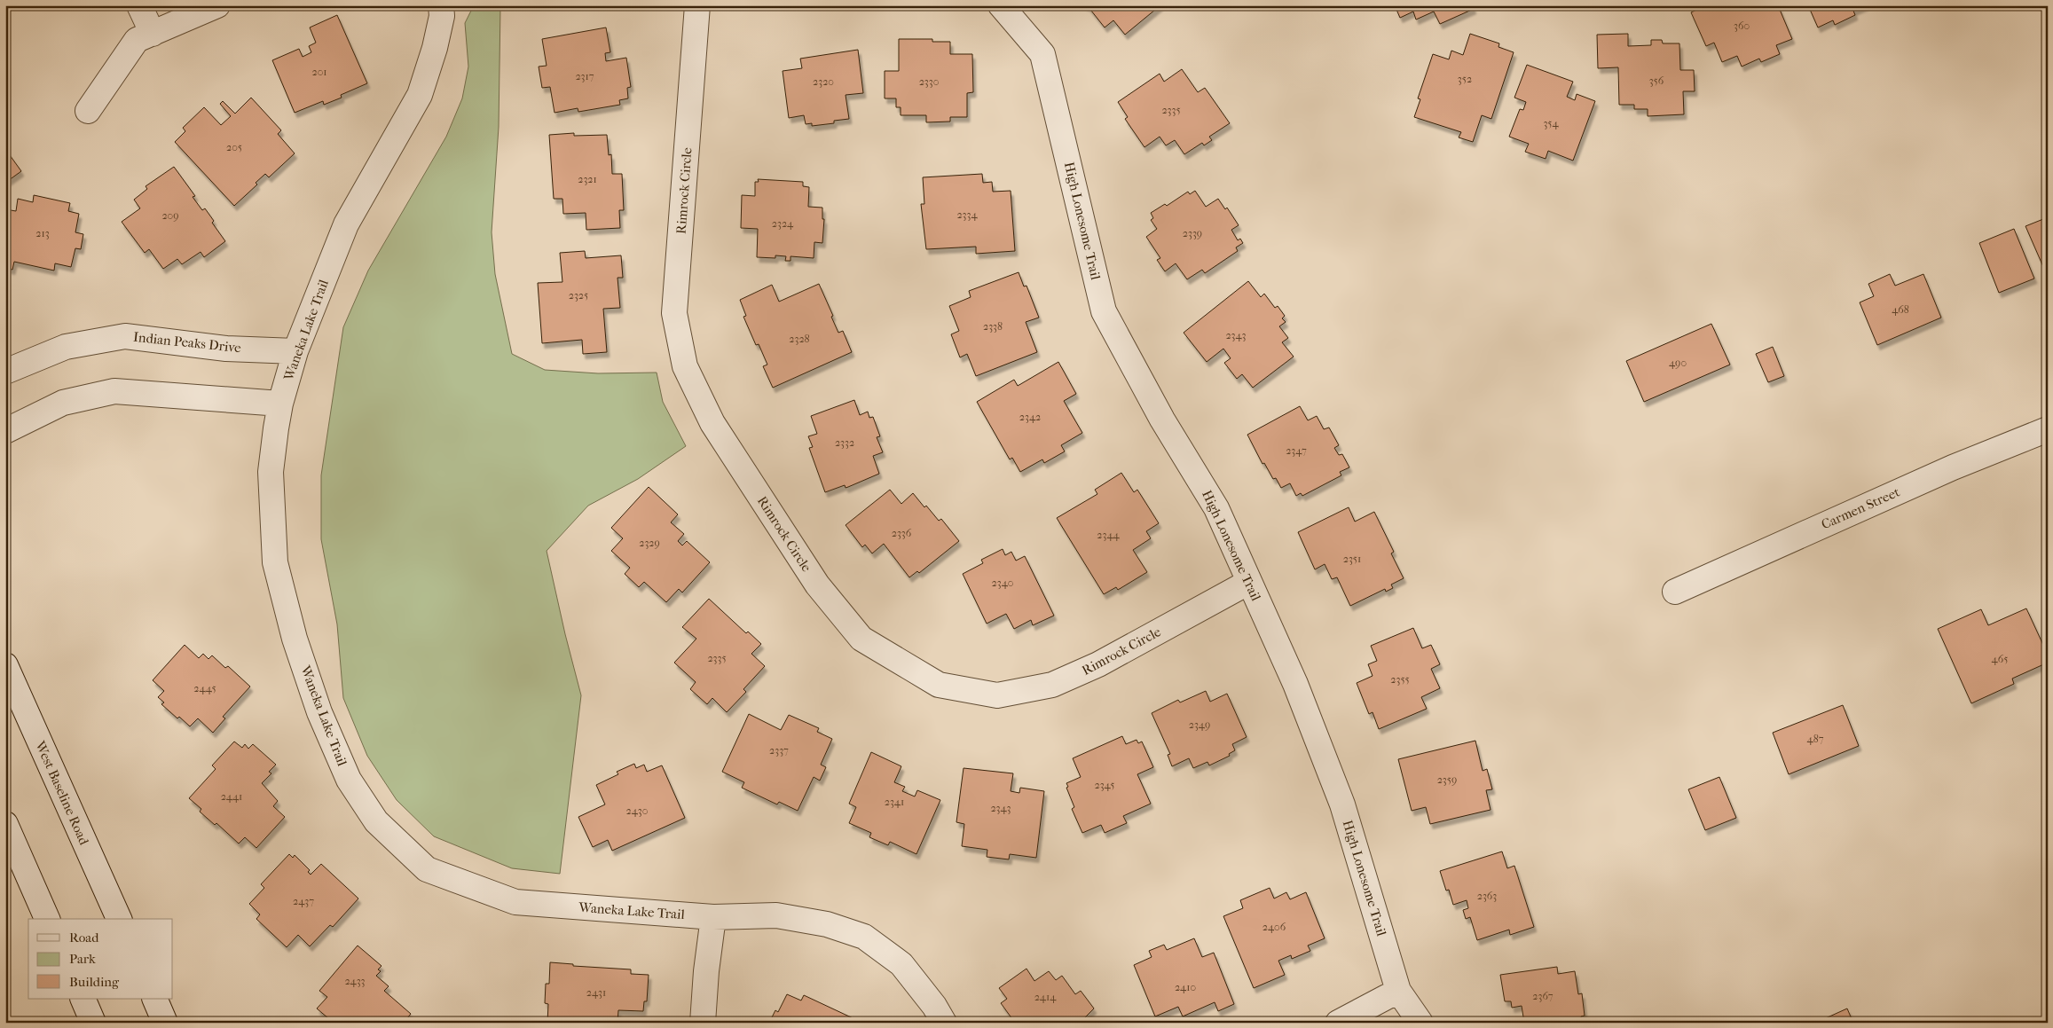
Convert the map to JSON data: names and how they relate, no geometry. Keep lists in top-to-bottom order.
{
  "streets": {
    "street": [
      "Rimrock Circle",
      "High Lonesome Trail",
      "Waneka Lake Trail",
      "Indian Peaks Drive",
      "Carmen Street",
      "West Baseline Road"
    ]
  },
  "crossings": [
    ["Rimrock Circle", "High Lonesome Trail"],
    ["Waneka Lake Trail", "Indian Peaks Drive"]
  ],
  "house_numbers": [
    "360",
    "201",
    "2317",
    "352",
    "356",
    "2320",
    "2330",
    "2335",
    "354",
    "205",
    "2321",
    "2334",
    "209",
    "2324",
    "213",
    "2339",
    "2325",
    "468",
    "2338",
    "2343",
    "2328",
    "490",
    "2342",
    "2332",
    "2347",
    "2336",
    "2344",
    "2329",
    "2351",
    "2340",
    "2335",
    "465",
    "2355",
    "2445",
    "2349",
    "487",
    "2337",
    "2359",
    "2345",
    "2441",
    "2341",
    "2343",
    "2430",
    "2363",
    "2437",
    "2406",
    "2433",
    "2410",
    "2431",
    "2367",
    "2414"
  ],
  "legend": ["Road", "Park", "Building"]
}
